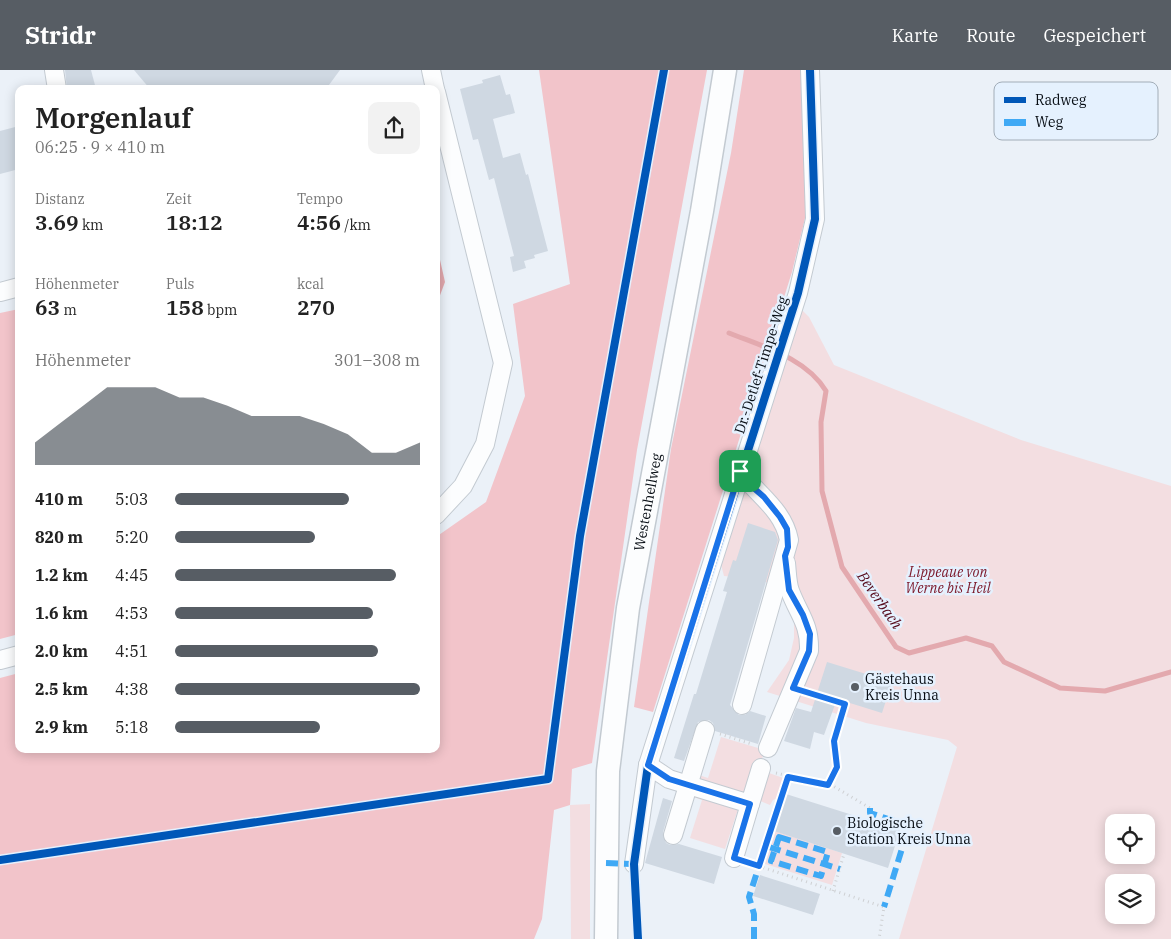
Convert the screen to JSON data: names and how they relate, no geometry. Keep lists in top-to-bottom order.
{
  "streets": {
    "main road": ["Westenhellweg"],
    "lane": ["Dr.-Detlef-Timpe-Weg"]
  },
  "water": ["Beverbach"],
  "parks": ["Lippeaue von Werne bis Heil"],
  "places": ["Gästehaus Kreis Unna", "Biologische Station Kreis Unna"],
  "legend": ["Radweg", "Weg"],
  "page": {
    "header": "Stridr",
    "nav": ["Karte", "Route", "Gespeichert"],
    "heading": ["Morgenlauf", "06:25 · 9 × 410 m"],
    "stats": [
      ["Distanz", "3.69 km"],
      ["Zeit", "18:12"],
      ["Tempo", "4:56 /km"],
      ["Höhenmeter", "63 m"],
      ["Puls", "158 bpm"],
      ["kcal", "270"]
    ],
    "chart": ["Höhenmeter", "301–308 m"],
    "list": [
      {
        "name": "410 m",
        "note": "5:03"
      },
      {
        "name": "820 m",
        "note": "5:20"
      },
      {
        "name": "1.2 km",
        "note": "4:45"
      },
      {
        "name": "1.6 km",
        "note": "4:53"
      },
      {
        "name": "2.0 km",
        "note": "4:51"
      },
      {
        "name": "2.5 km",
        "note": "4:38"
      },
      {
        "name": "2.9 km",
        "note": "5:18"
      }
    ]
  }
}
